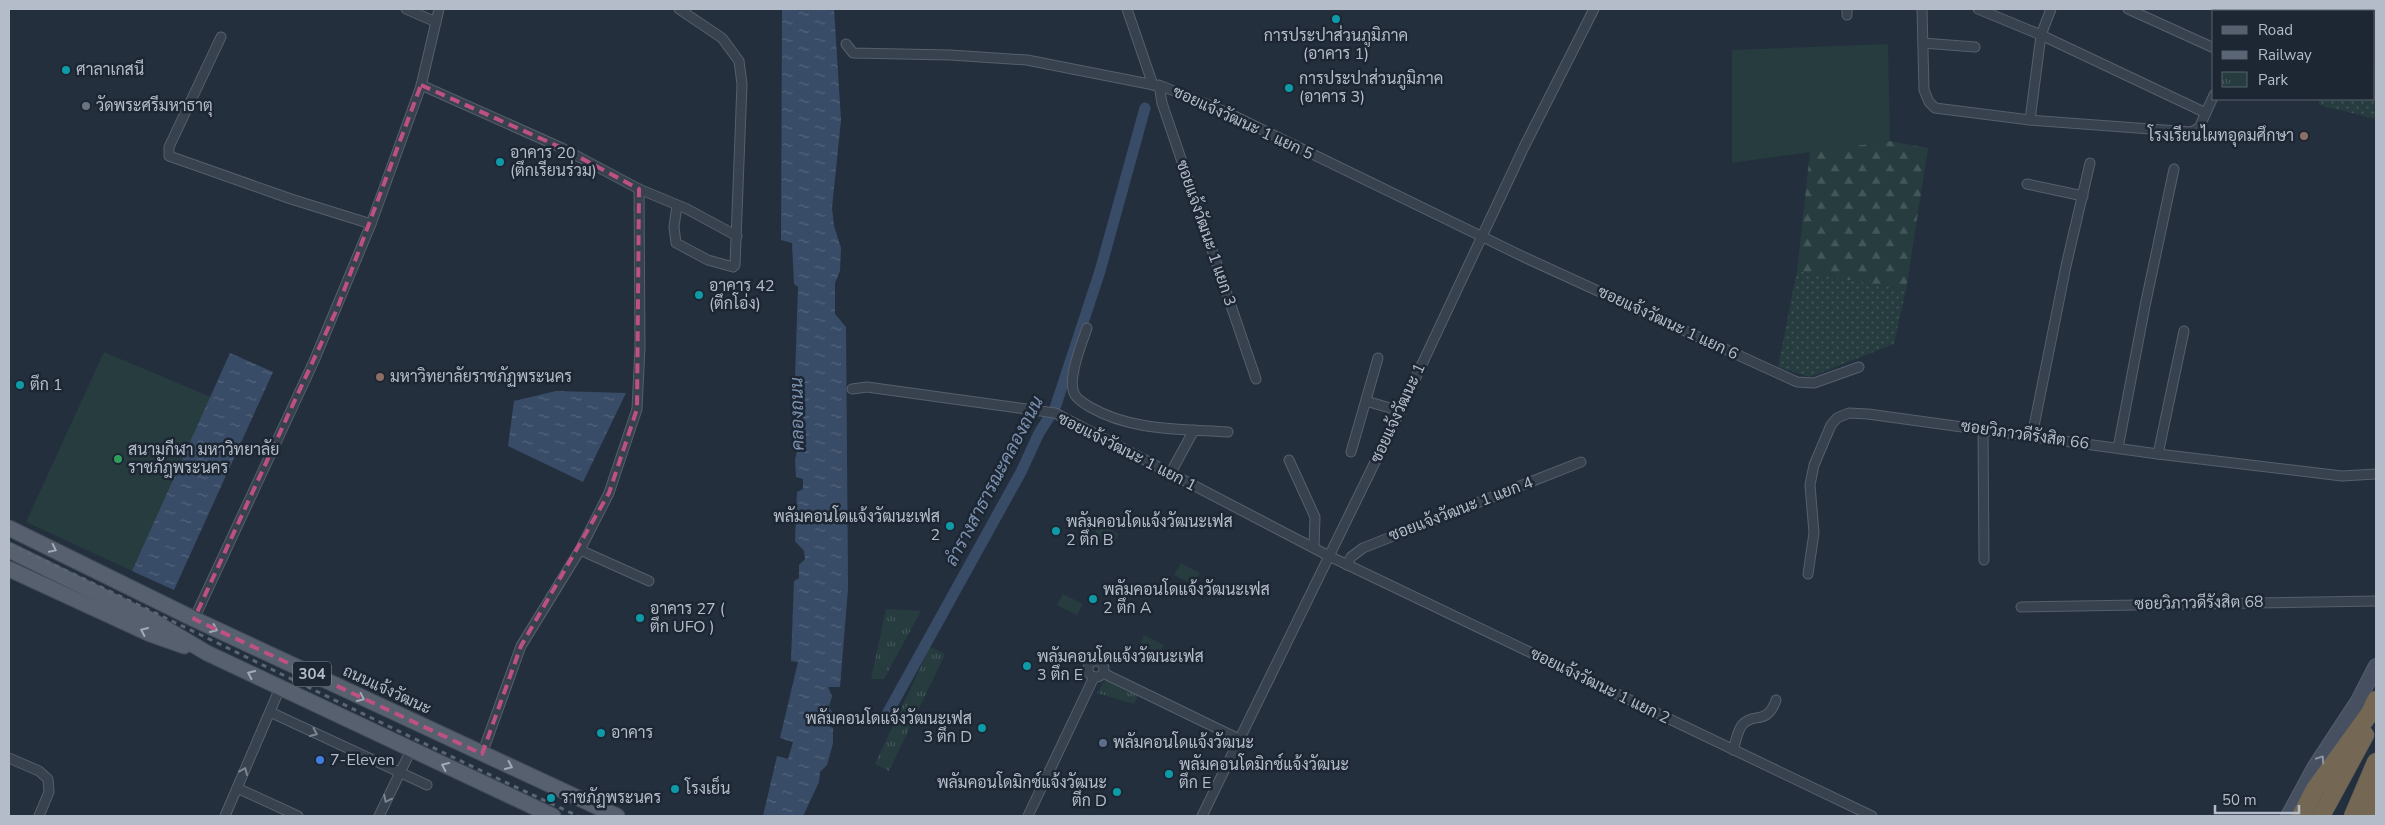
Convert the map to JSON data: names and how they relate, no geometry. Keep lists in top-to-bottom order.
{
  "streets": {
    "main road": ["304", "ถนนแจ้งวัฒนะ"],
    "street": [
      "ซอยแจ้งวัฒนะ 1 แยก 5",
      "ซอยแจ้งวัฒนะ 1 แยก 3",
      "ซอยแจ้งวัฒนะ 1 แยก 6",
      "ซอยแจ้งวัฒนะ 1",
      "ซอยวิภาวดีรังสิต 66",
      "ซอยแจ้งวัฒนะ 1 แยก 1",
      "ซอยแจ้งวัฒนะ 1 แยก 4",
      "ซอยวิภาวดีรังสิต 68",
      "ซอยแจ้งวัฒนะ 1 แยก 2"
    ]
  },
  "crossings": [
    ["ซอยแจ้งวัฒนะ 1 แยก 5", "ซอยแจ้งวัฒนะ 1 แยก 3"],
    ["ซอยแจ้งวัฒนะ 1 แยก 5", "ซอยแจ้งวัฒนะ 1 แยก 6"],
    ["ซอยแจ้งวัฒนะ 1 แยก 5", "ซอยแจ้งวัฒนะ 1"],
    ["ซอยแจ้งวัฒนะ 1 แยก 6", "ซอยแจ้งวัฒนะ 1"],
    ["ซอยแจ้งวัฒนะ 1", "ซอยแจ้งวัฒนะ 1 แยก 1"],
    ["ซอยแจ้งวัฒนะ 1", "ซอยแจ้งวัฒนะ 1 แยก 2"],
    ["ซอยแจ้งวัฒนะ 1 แยก 1", "ซอยแจ้งวัฒนะ 1 แยก 2"],
    ["ซอยแจ้งวัฒนะ 1 แยก 4", "ซอยแจ้งวัฒนะ 1 แยก 2"]
  ],
  "water": ["คลองถนน", "ลำรางสาธารณะคลองถนน"],
  "places": [
    "การประปาส่วนภูมิภาค (อาคาร 1)",
    "ศาลาเกสนี",
    "การประปาส่วนภูมิภาค (อาคาร 3)",
    "วัดพระศรีมหาธาตุ",
    "โรงเรียนไผทอุดมศึกษา",
    "อาคาร 20 (ตึกเรียนร่วม)",
    "อาคาร 42 (ตึกโอ่ง)",
    "มหาวิทยาลัยราชภัฏพระนคร",
    "ตึก 1",
    "สนามกีฬา มหาวิทยาลัย ราชภัฎพระนคร",
    "พลัมคอนโดแจ้งวัฒนะเฟส 2",
    "พลัมคอนโดแจ้งวัฒนะเฟส 2 ตึก B",
    "พลัมคอนโดแจ้งวัฒนะเฟส 2 ตึก A",
    "อาคาร 27 ( ตึก UFO )",
    "พลัมคอนโดแจ้งวัฒนะเฟส 3 ตึก E",
    "พลัมคอนโดแจ้งวัฒนะเฟส 3 ตึก D",
    "อาคาร",
    "พลัมคอนโดแจ้งวัฒนะ",
    "7-Eleven",
    "พลัมคอนโดมิกซ์แจ้งวัฒนะ ตึก E",
    "โรงเย็น",
    "พลัมคอนโดมิกซ์แจ้งวัฒนะ ตึก D",
    "ราชภัฏพระนคร"
  ],
  "legend": ["Road", "Railway", "Park"],
  "scale_bar": "50 m"
}
